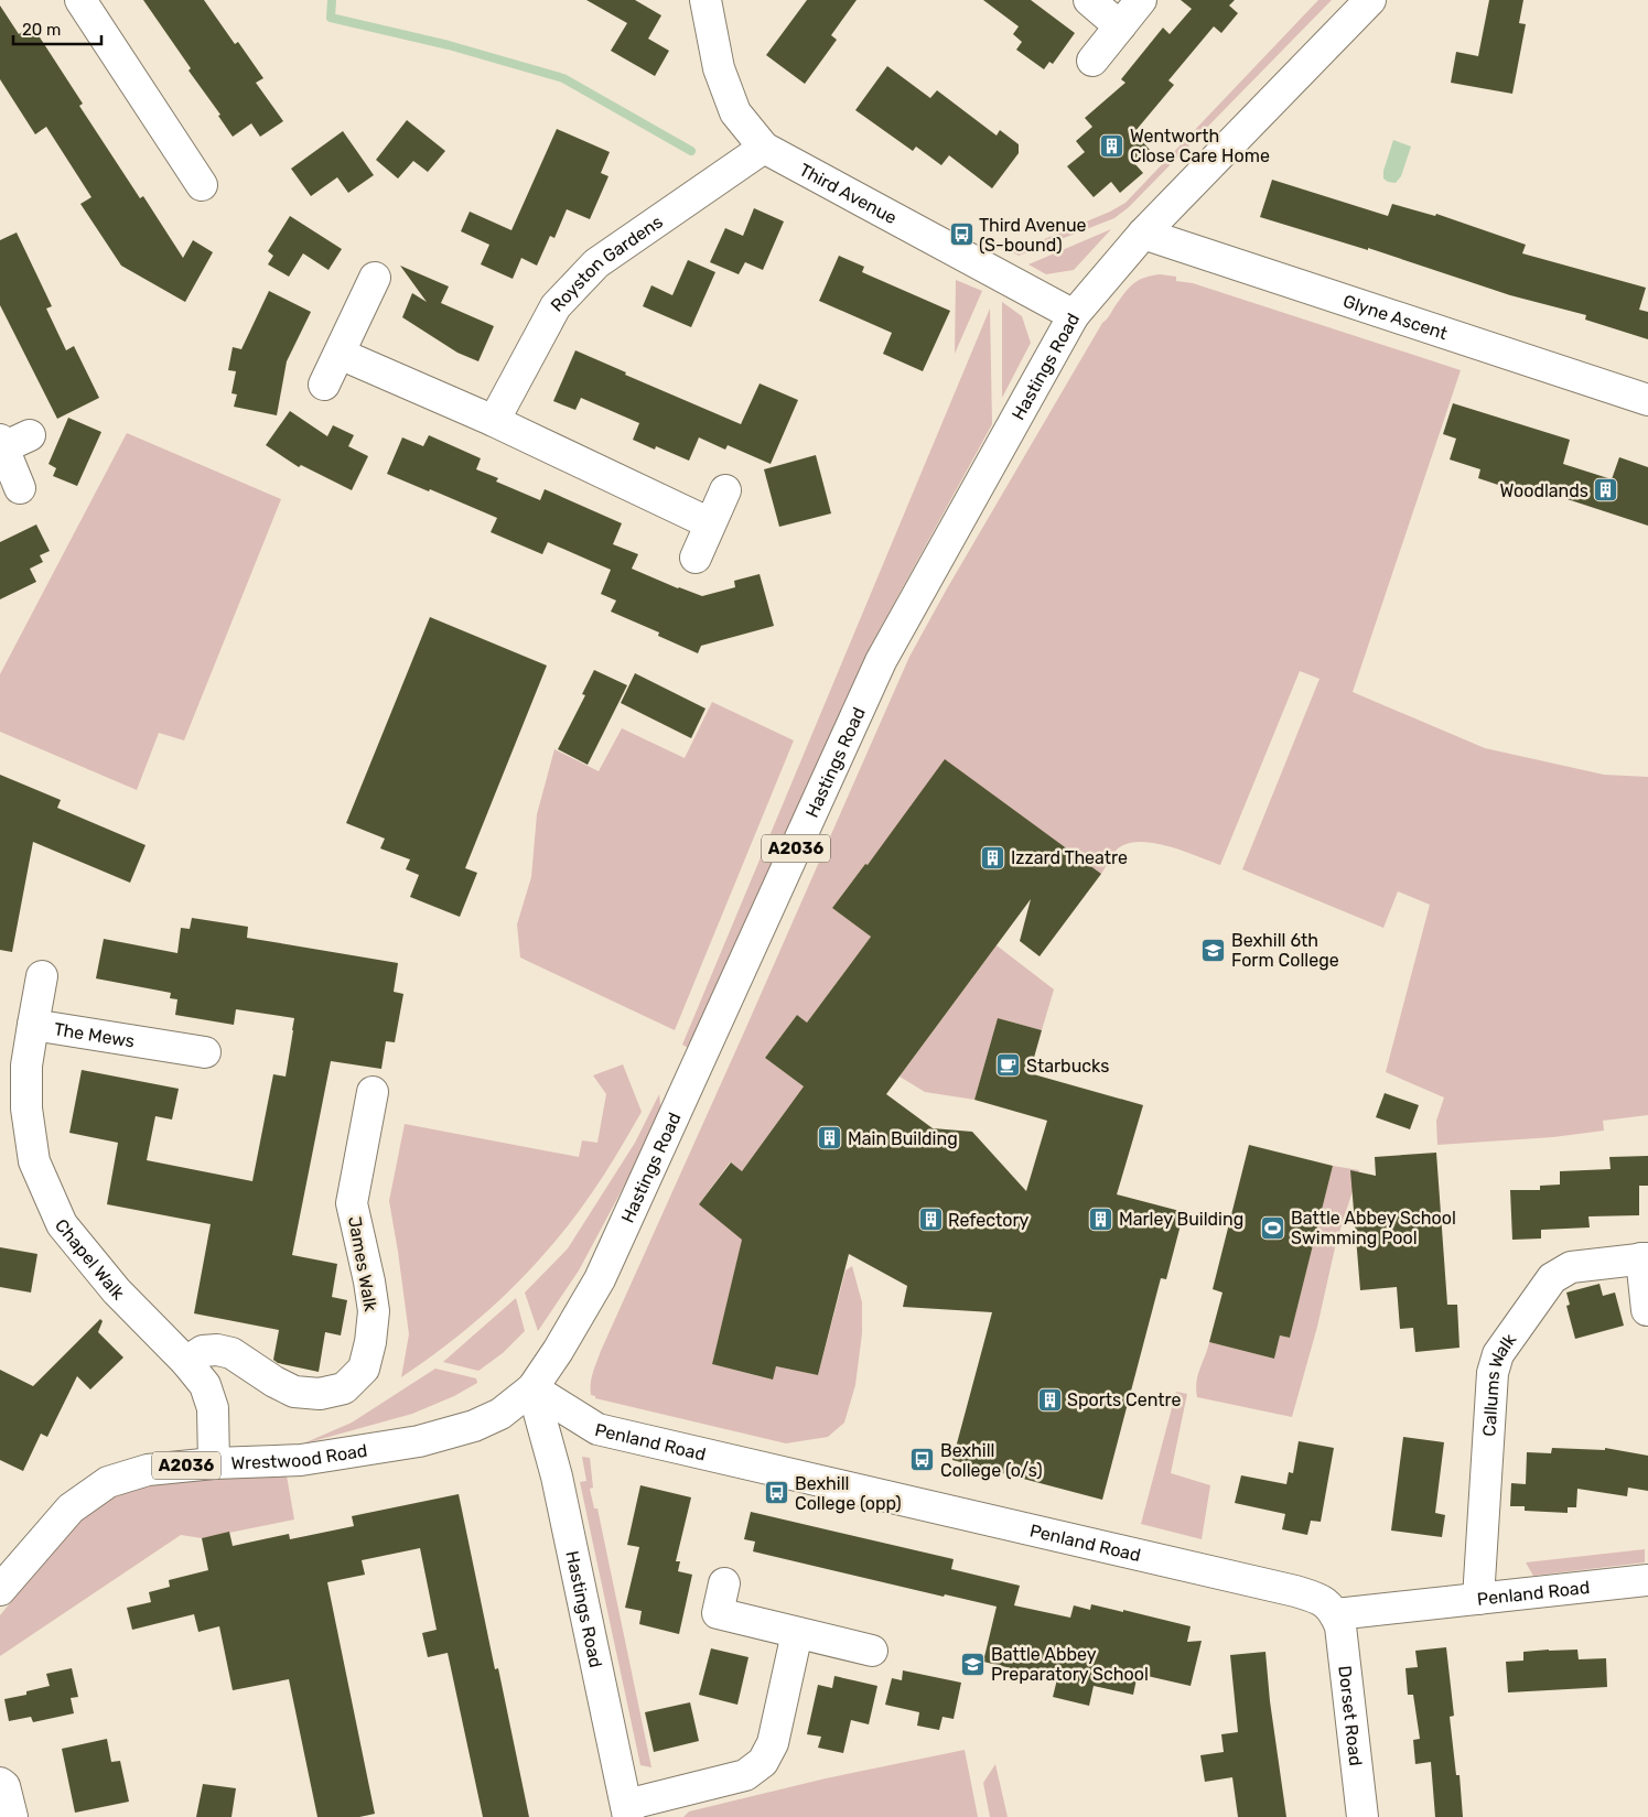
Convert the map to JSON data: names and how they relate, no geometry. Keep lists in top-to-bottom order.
{
  "streets": {
    "street": [
      "Third Avenue",
      "Royston Gardens",
      "Glyne Ascent",
      "Hastings Road",
      "A2036",
      "The Mews",
      "Chapel Walk",
      "James Walk",
      "Callums Walk",
      "Penland Road",
      "Wrestwood Road",
      "Dorset Road"
    ]
  },
  "crossings": [
    ["Third Avenue", "Royston Gardens"],
    ["Third Avenue", "Hastings Road"],
    ["Glyne Ascent", "Hastings Road"],
    ["Hastings Road", "Penland Road"],
    ["Hastings Road", "Wrestwood Road"],
    ["The Mews", "Chapel Walk"],
    ["Chapel Walk", "James Walk"],
    ["Chapel Walk", "Wrestwood Road"],
    ["Callums Walk", "Penland Road"],
    ["Penland Road", "Wrestwood Road"],
    ["Penland Road", "Dorset Road"]
  ],
  "places": {
    "building": [
      "Wentworth Close Care Home",
      "Woodlands",
      "Izzard Theatre",
      "Main Building",
      "Marley Building",
      "Refectory",
      "Sports Centre"
    ],
    "bus stop": ["Third Avenue (S-bound)", "Bexhill College (o/s)", "Bexhill College (opp)"],
    "school or university": ["Bexhill 6th Form College", "Battle Abbey Preparatory School"],
    "cafe": ["Starbucks"],
    "sports": ["Battle Abbey School Swimming Pool"]
  },
  "scale_bar": "20 m"
}
